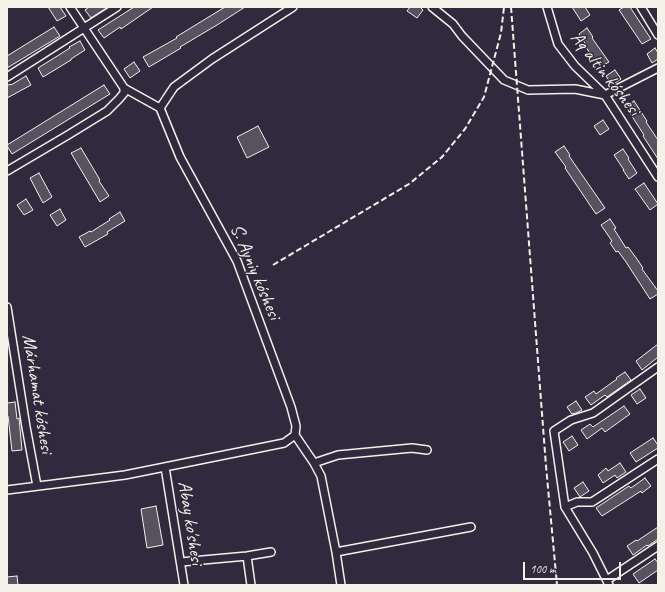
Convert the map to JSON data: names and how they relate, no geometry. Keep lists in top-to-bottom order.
{
  "streets": {
    "street": [
      "Aq altin kóshesi",
      "S. Ayniy kóshesi",
      "Márhamat kóshesi",
      "Abay ko'shesi"
    ]
  },
  "scale_bar": "100 m"
}
